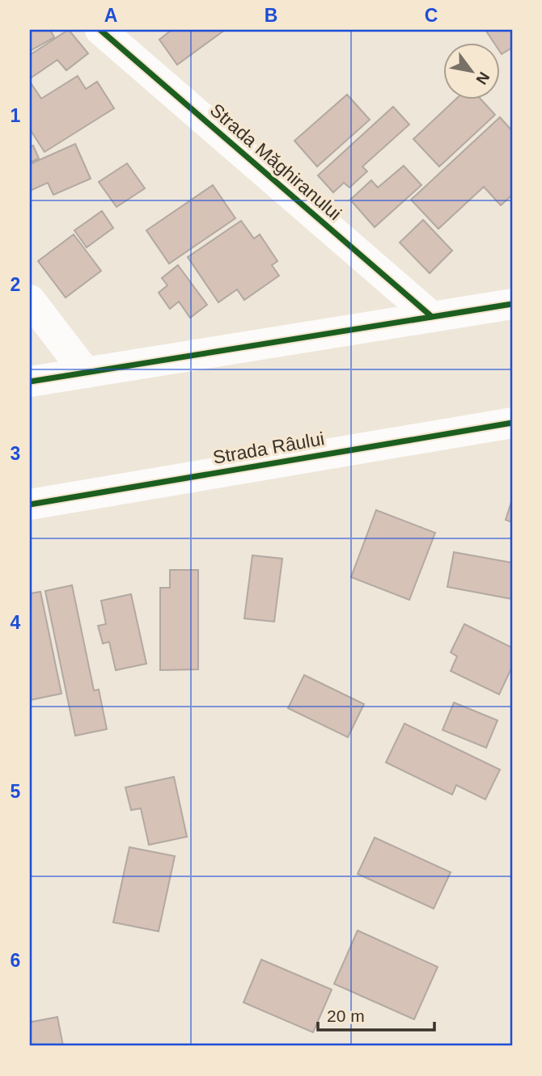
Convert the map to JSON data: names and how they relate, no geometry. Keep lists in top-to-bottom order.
{
  "streets": {
    "main road": ["Strada Măghiranului", "Strada Râului"]
  },
  "scale_bar": "20 m",
  "north": "bottom right",
  "grid": {
    "columns": ["A", "B", "C"],
    "rows": [
      "1",
      "2",
      "3",
      "4",
      "5",
      "6"
    ]
  }
}
